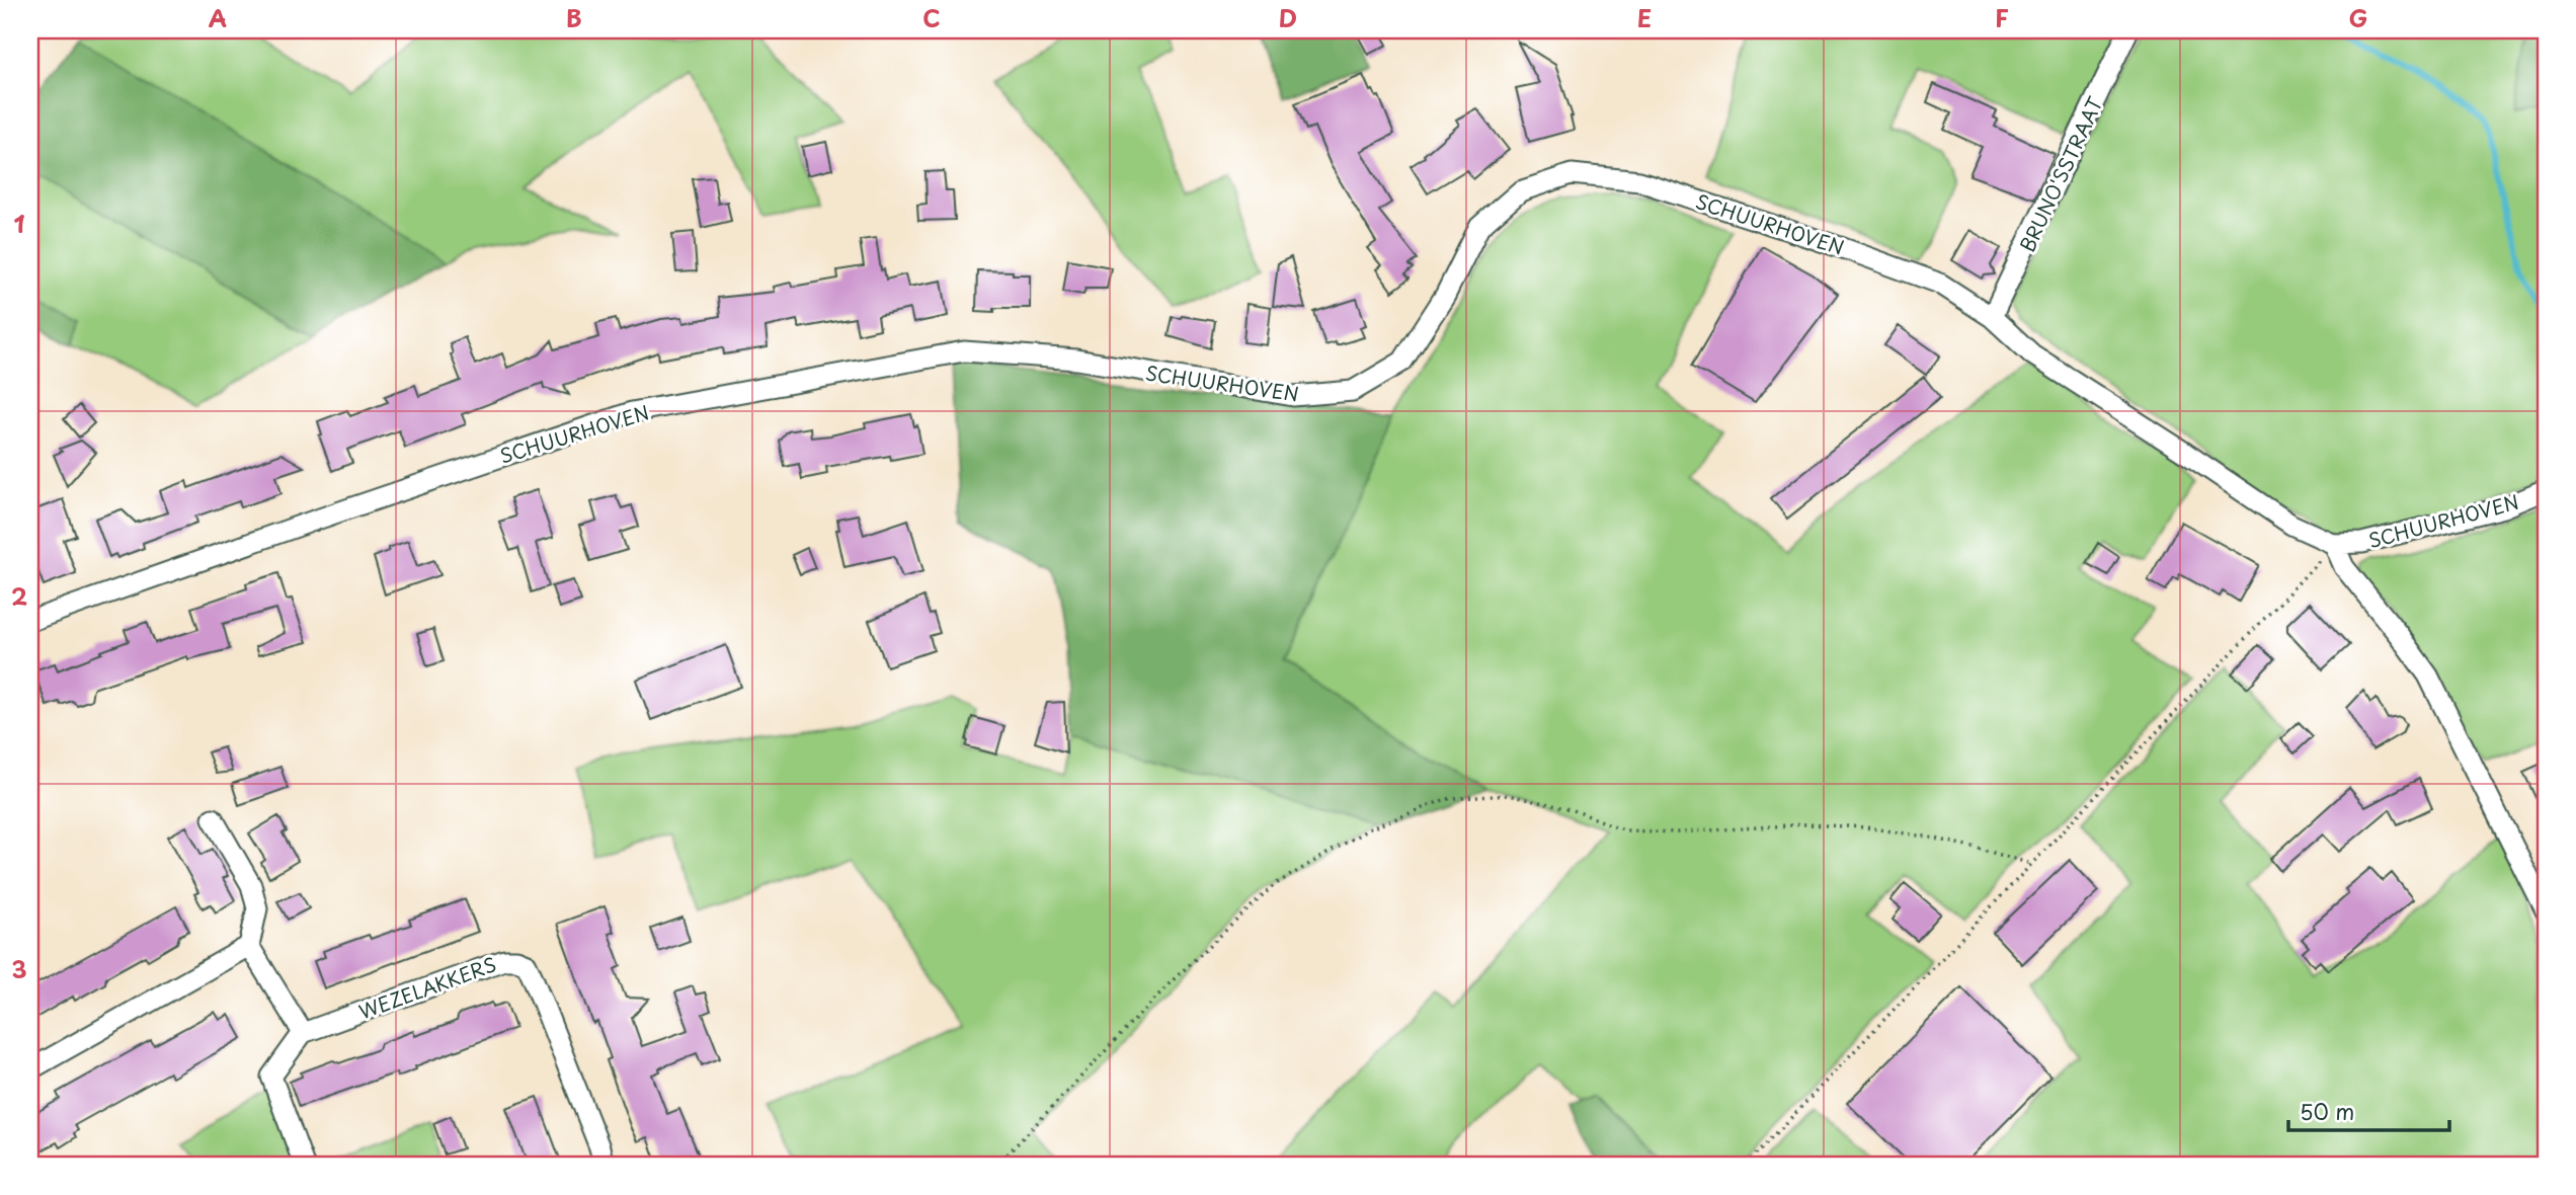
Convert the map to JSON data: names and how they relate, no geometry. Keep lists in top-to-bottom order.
{
  "streets": {
    "street": ["BRUNO'SSTRAAT", "SCHUURHOVEN", "WEZELAKKERS"]
  },
  "crossings": [
    ["BRUNO'SSTRAAT", "SCHUURHOVEN"]
  ],
  "scale_bar": "50 m",
  "grid": {
    "columns": [
      "A",
      "B",
      "C",
      "D",
      "E",
      "F",
      "G"
    ],
    "rows": ["1", "2", "3"]
  }
}
